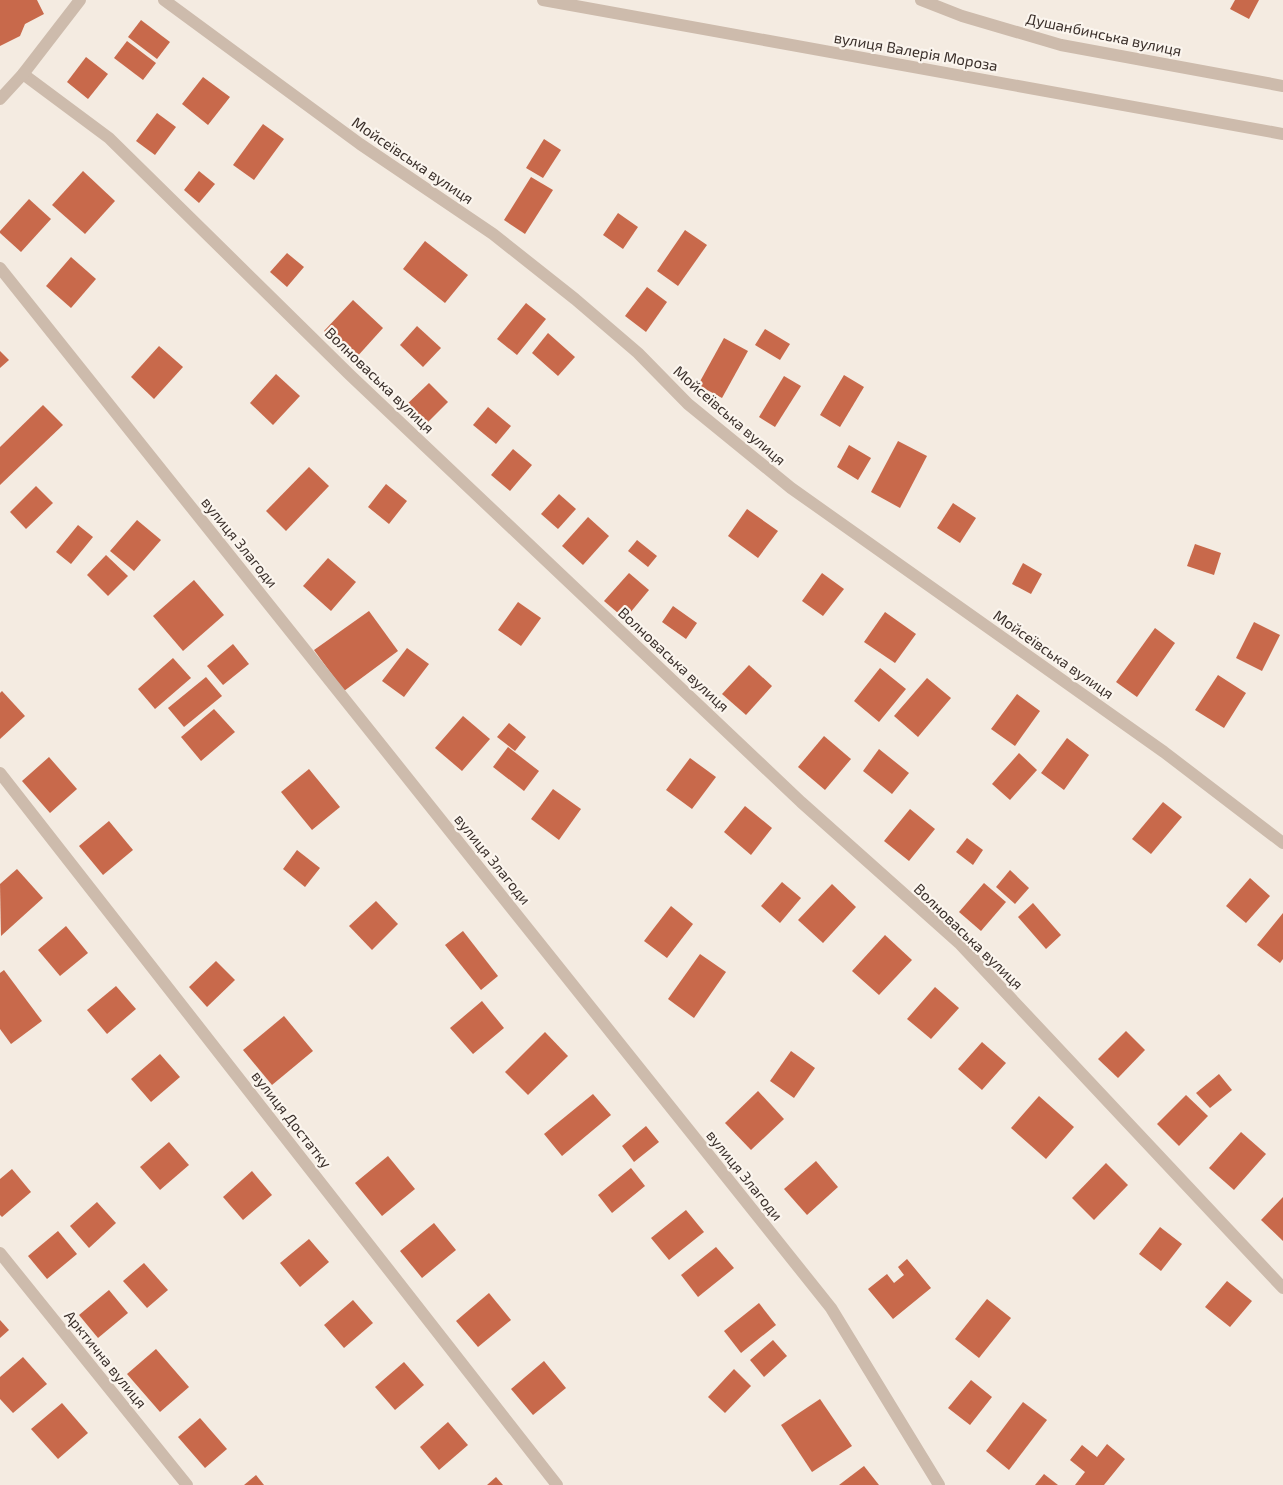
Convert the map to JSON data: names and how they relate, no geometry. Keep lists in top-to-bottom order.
{
  "streets": {
    "street": [
      "Душанбинська вулиця",
      "вулиця Валерія Мороза",
      "Мойсеївська вулиця",
      "Волноваська вулиця",
      "вулиця Злагоди",
      "вулиця Достатку",
      "Арктична вулиця"
    ]
  }
}
